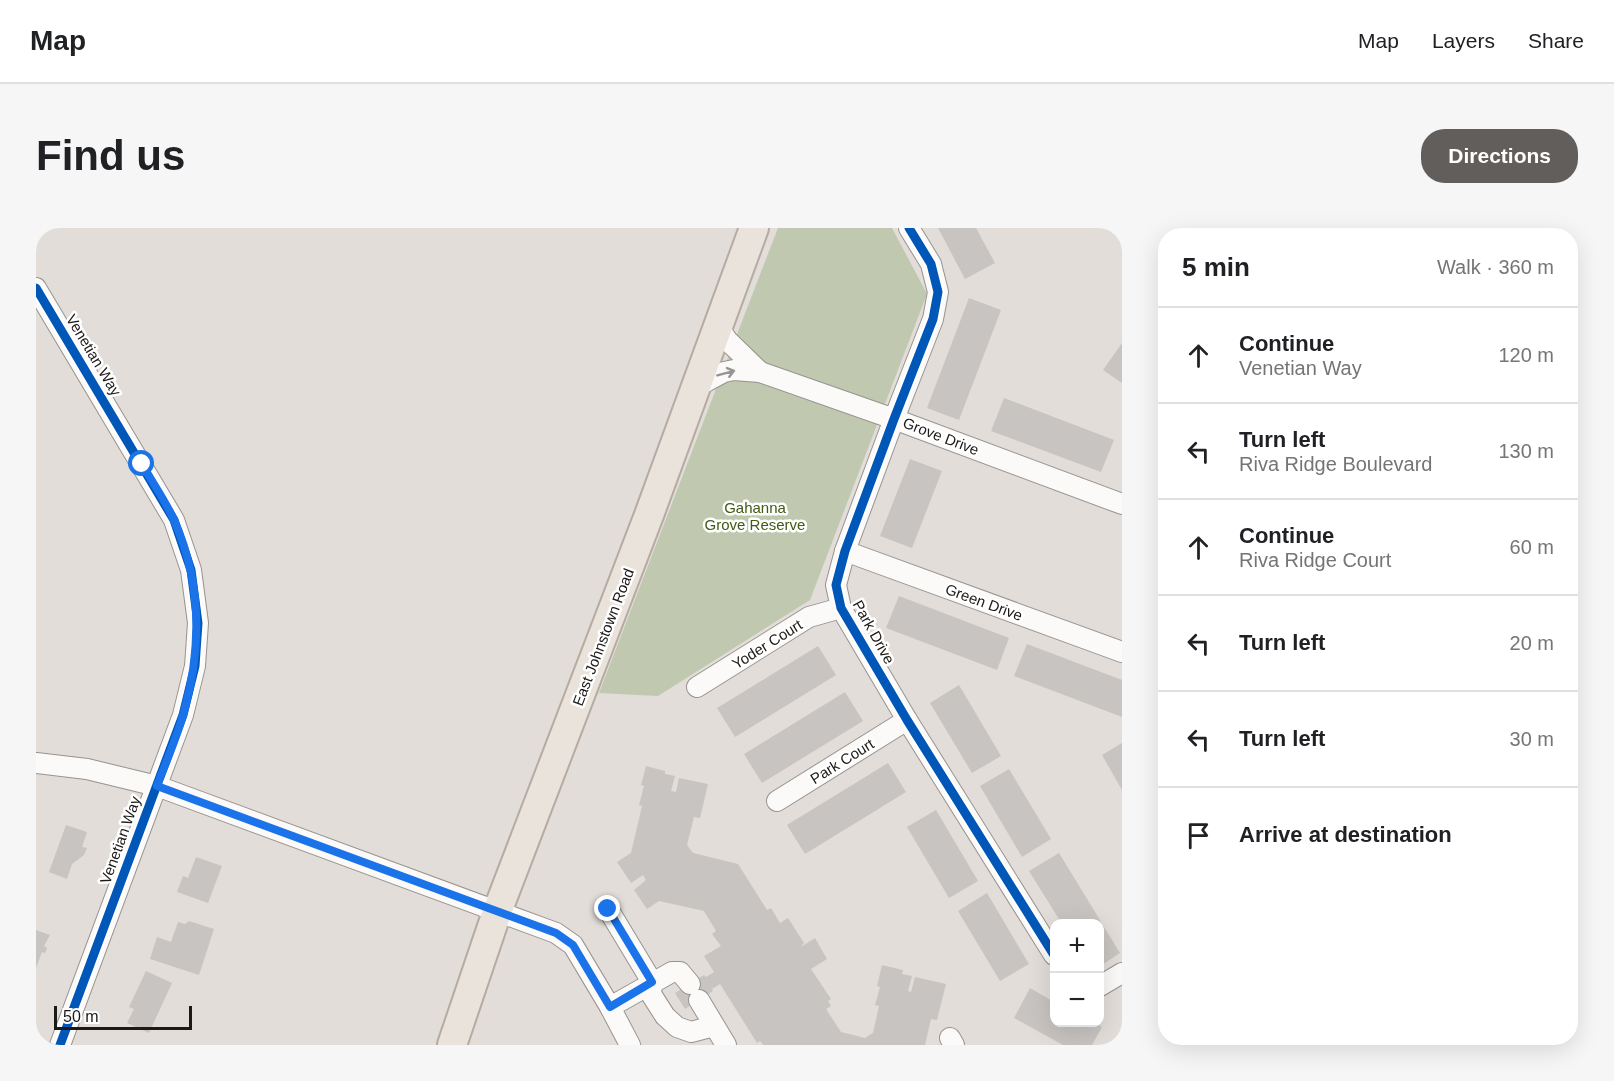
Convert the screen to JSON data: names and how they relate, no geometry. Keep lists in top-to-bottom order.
{
  "streets": {
    "highway": ["East Johnstown Road"],
    "street": [
      "Venetian Way",
      "Grove Drive",
      "Green Drive",
      "Park Drive",
      "Yoder Court",
      "Park Court"
    ]
  },
  "crossings": [
    ["Grove Drive", "Park Drive"],
    ["Grove Drive", "East Johnstown Road"],
    ["Green Drive", "Park Drive"],
    ["Park Drive", "Yoder Court"],
    ["Park Drive", "Park Court"]
  ],
  "parks": ["Gahanna Grove Reserve"],
  "scale_bar": "50 m",
  "page": {
    "header": "Map",
    "nav": ["Map", "Layers", "Share"],
    "buttons": "Directions",
    "title": "Find us",
    "heading": ["5 min", "Walk · 360 m"],
    "list": [
      ["Continue", "Venetian Way", "120 m"],
      ["Turn left", "Riva Ridge Boulevard", "130 m"],
      ["Continue", "Riva Ridge Court", "60 m"],
      ["Turn left", "20 m"],
      ["Turn left", "30 m"],
      "Arrive at destination"
    ],
    "map_buttons": ["+", "−"],
    "scale": "50 m"
  }
}
